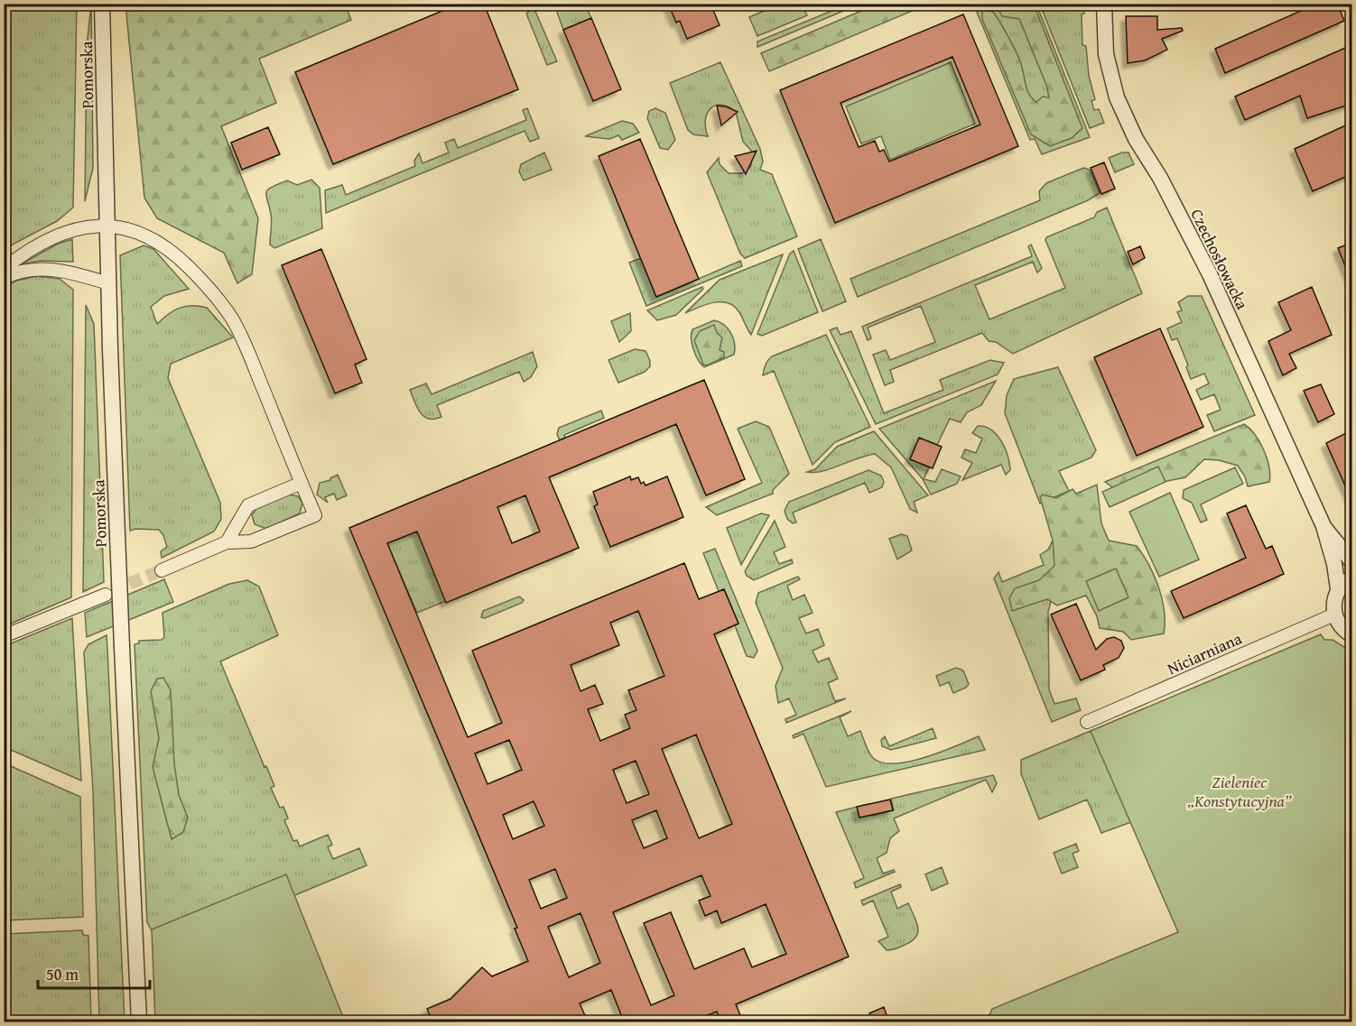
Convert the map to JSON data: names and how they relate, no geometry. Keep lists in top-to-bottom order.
{
  "streets": {
    "street": ["Pomorska", "Czechosłowacka", "Niciarniana"]
  },
  "crossings": [
    ["Czechosłowacka", "Niciarniana"]
  ],
  "parks": ["Zieleniec „Konstytucyjna”"],
  "scale_bar": "50 m"
}
